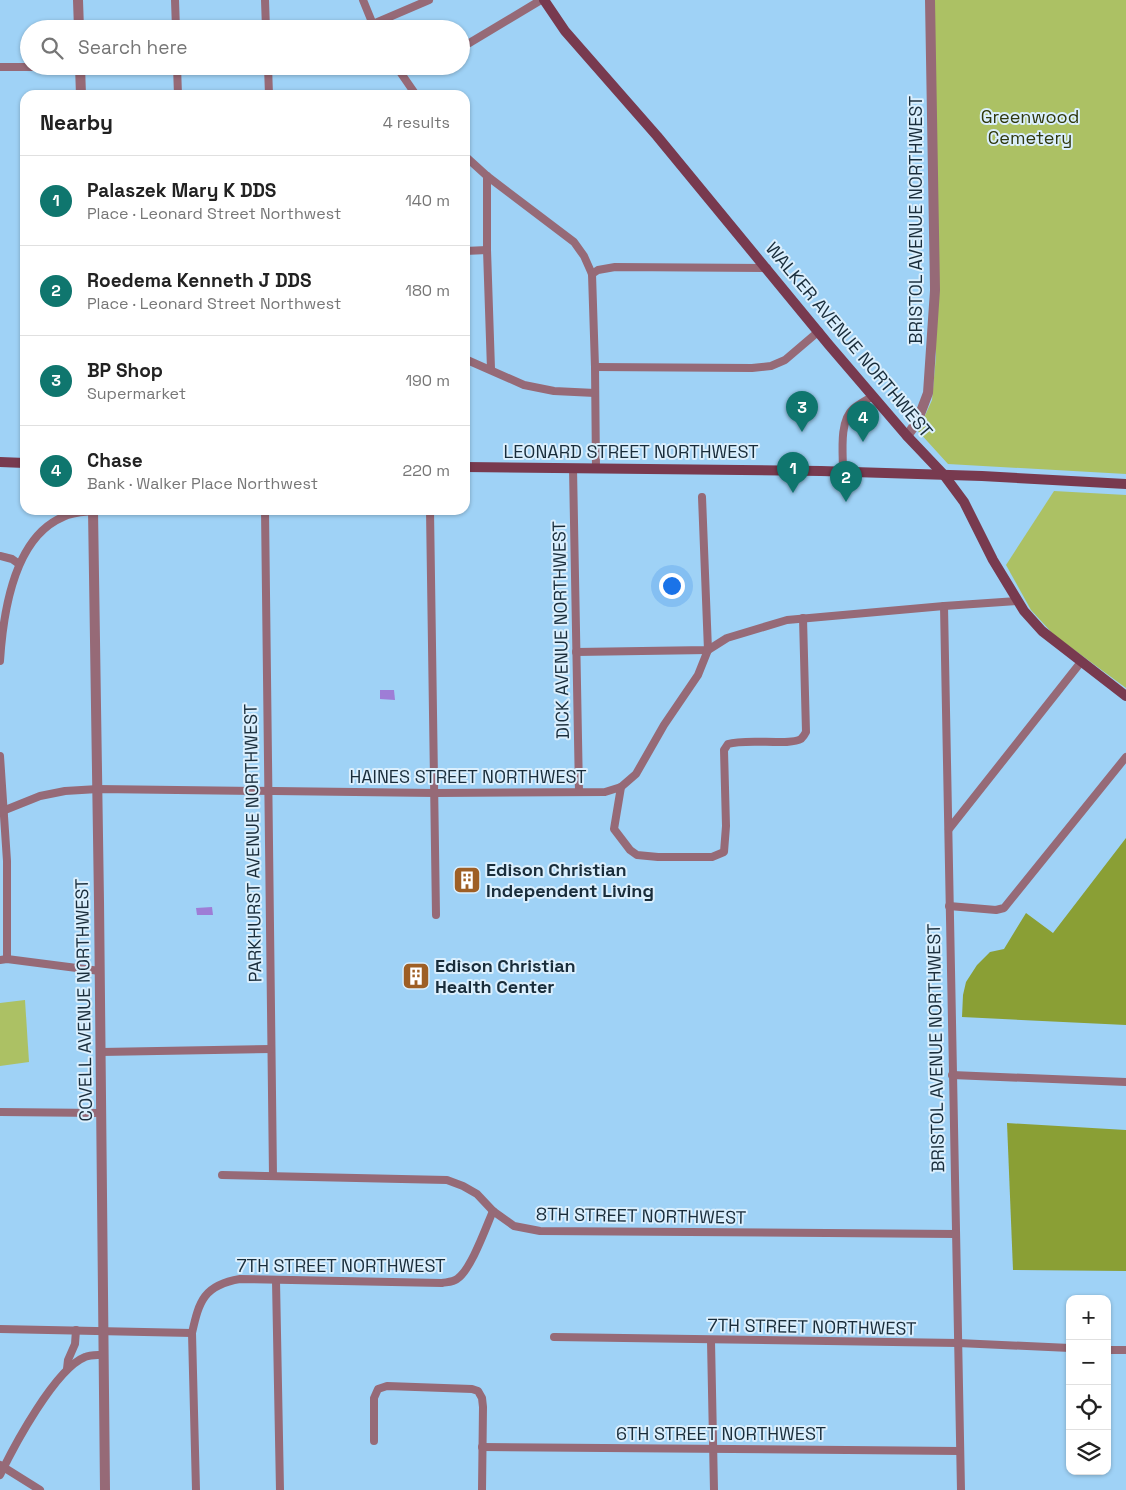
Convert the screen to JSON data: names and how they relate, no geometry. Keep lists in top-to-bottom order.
{
  "streets": {
    "main road": ["WALKER AVENUE NORTHWEST", "LEONARD STREET NORTHWEST"],
    "street": [
      "BRISTOL AVENUE NORTHWEST",
      "DICK AVENUE NORTHWEST",
      "HAINES STREET NORTHWEST",
      "PARKHURST AVENUE NORTHWEST",
      "COVELL AVENUE NORTHWEST",
      "8TH STREET NORTHWEST",
      "7TH STREET NORTHWEST",
      "6TH STREET NORTHWEST"
    ]
  },
  "crossings": [
    ["BRISTOL AVENUE NORTHWEST", "WALKER AVENUE NORTHWEST"],
    ["BRISTOL AVENUE NORTHWEST", "8TH STREET NORTHWEST"],
    ["BRISTOL AVENUE NORTHWEST", "7TH STREET NORTHWEST"],
    ["BRISTOL AVENUE NORTHWEST", "6TH STREET NORTHWEST"],
    ["WALKER AVENUE NORTHWEST", "LEONARD STREET NORTHWEST"],
    ["LEONARD STREET NORTHWEST", "DICK AVENUE NORTHWEST"],
    ["DICK AVENUE NORTHWEST", "HAINES STREET NORTHWEST"],
    ["HAINES STREET NORTHWEST", "PARKHURST AVENUE NORTHWEST"],
    ["HAINES STREET NORTHWEST", "COVELL AVENUE NORTHWEST"],
    ["PARKHURST AVENUE NORTHWEST", "8TH STREET NORTHWEST"],
    ["8TH STREET NORTHWEST", "7TH STREET NORTHWEST"]
  ],
  "parks": ["Greenwood Cemetery"],
  "places": {
    "building": ["Edison Christian Independent Living", "Edison Christian Health Center"]
  },
  "page": {
    "search": "Search here",
    "heading": ["Nearby", "4 results"],
    "list": [
      {
        "mark": "1",
        "name": "Palaszek Mary K DDS",
        "note": "Place · Leonard Street Northwest",
        "value": "140 m"
      },
      {
        "mark": "2",
        "name": "Roedema Kenneth J DDS",
        "note": "Place · Leonard Street Northwest",
        "value": "180 m"
      },
      {
        "mark": "3",
        "name": "BP Shop",
        "note": "Supermarket",
        "value": "190 m"
      },
      {
        "mark": "4",
        "name": "Chase",
        "note": "Bank · Walker Place Northwest",
        "value": "220 m"
      }
    ],
    "pins": [
      "3",
      "4",
      "1",
      "2"
    ],
    "map_buttons": ["+", "−"]
  }
}
